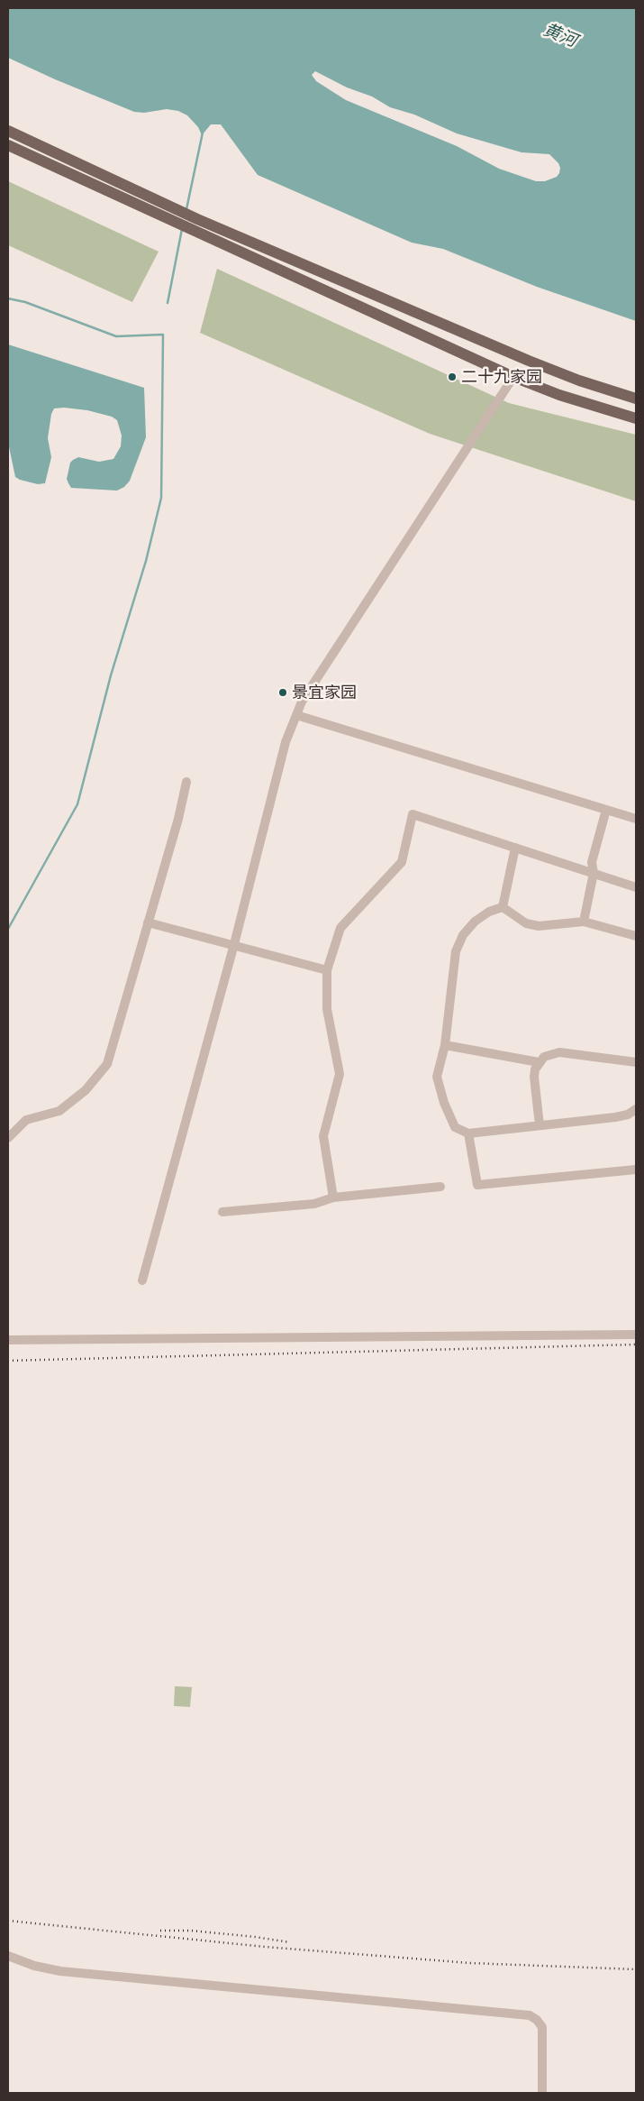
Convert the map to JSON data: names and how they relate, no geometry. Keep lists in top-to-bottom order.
{
  "water": ["黄河"],
  "places": ["二十九家园", "景宜家园"]
}
